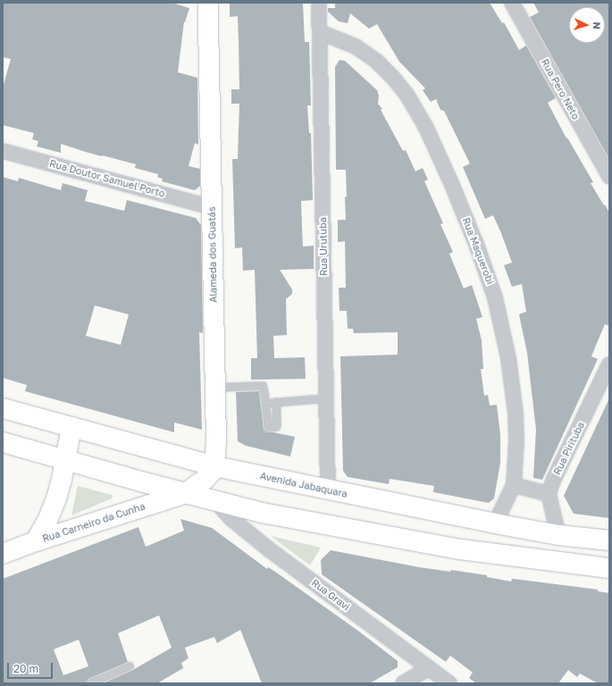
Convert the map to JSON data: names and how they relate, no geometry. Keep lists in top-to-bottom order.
{
  "streets": {
    "main road": ["Alameda dos Guatás", "Avenida Jabaquara", "Rua Carneiro da Cunha"],
    "street": [
      "Rua Pero Neto",
      "Rua Doutor Samuel Porto",
      "Rua Urutuba",
      "Rua Maquerobi",
      "Rua Pirituba",
      "Rua Gravi"
    ]
  },
  "crossings": [
    ["Rua Doutor Samuel Porto", "Alameda dos Guatás"],
    ["Rua Urutuba", "Rua Maquerobi"],
    ["Rua Urutuba", "Avenida Jabaquara"],
    ["Rua Maquerobi", "Avenida Jabaquara"],
    ["Alameda dos Guatás", "Avenida Jabaquara"]
  ],
  "scale_bar": "20 m",
  "north": "right"
}
